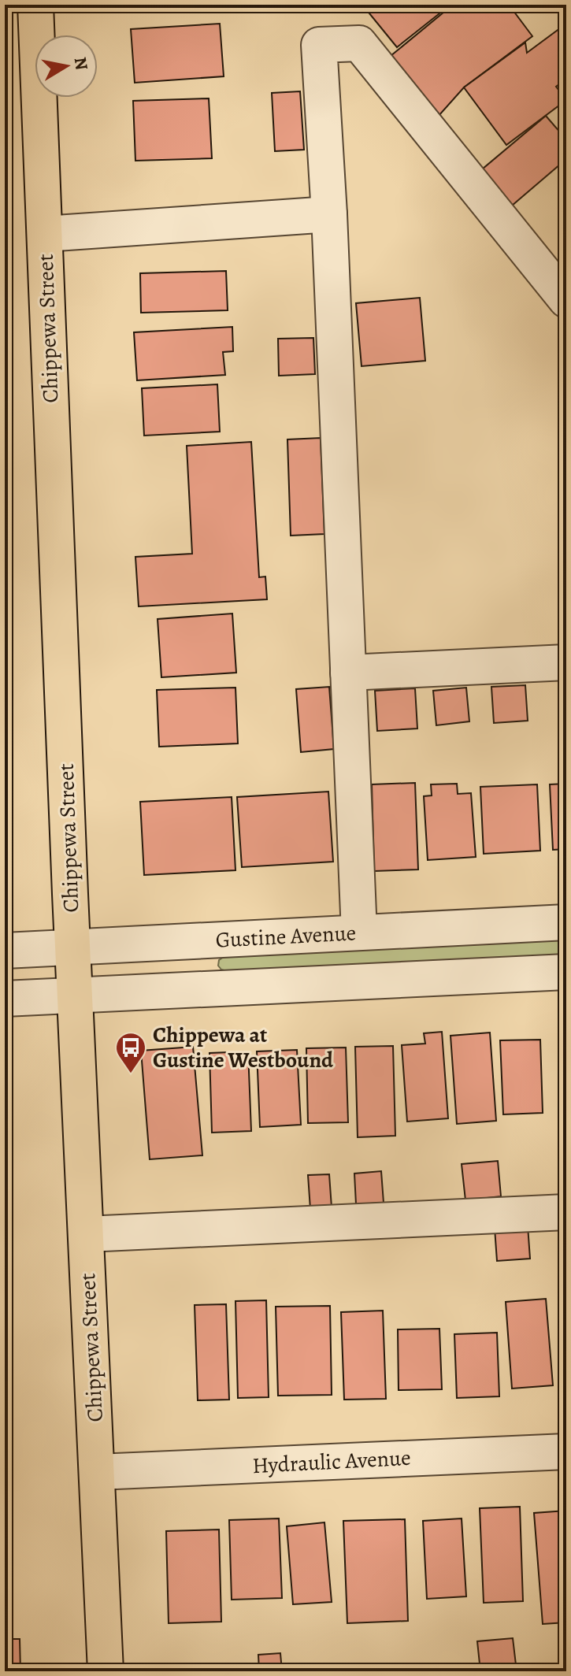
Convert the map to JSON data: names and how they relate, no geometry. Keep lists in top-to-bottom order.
{
  "streets": {
    "main road": ["Chippewa Street"],
    "street": ["Gustine Avenue", "Hydraulic Avenue"]
  },
  "crossings": [
    ["Chippewa Street", "Gustine Avenue"],
    ["Chippewa Street", "Hydraulic Avenue"]
  ],
  "places": {
    "bus stop": ["Chippewa at Gustine Westbound"]
  },
  "north": "right"
}
